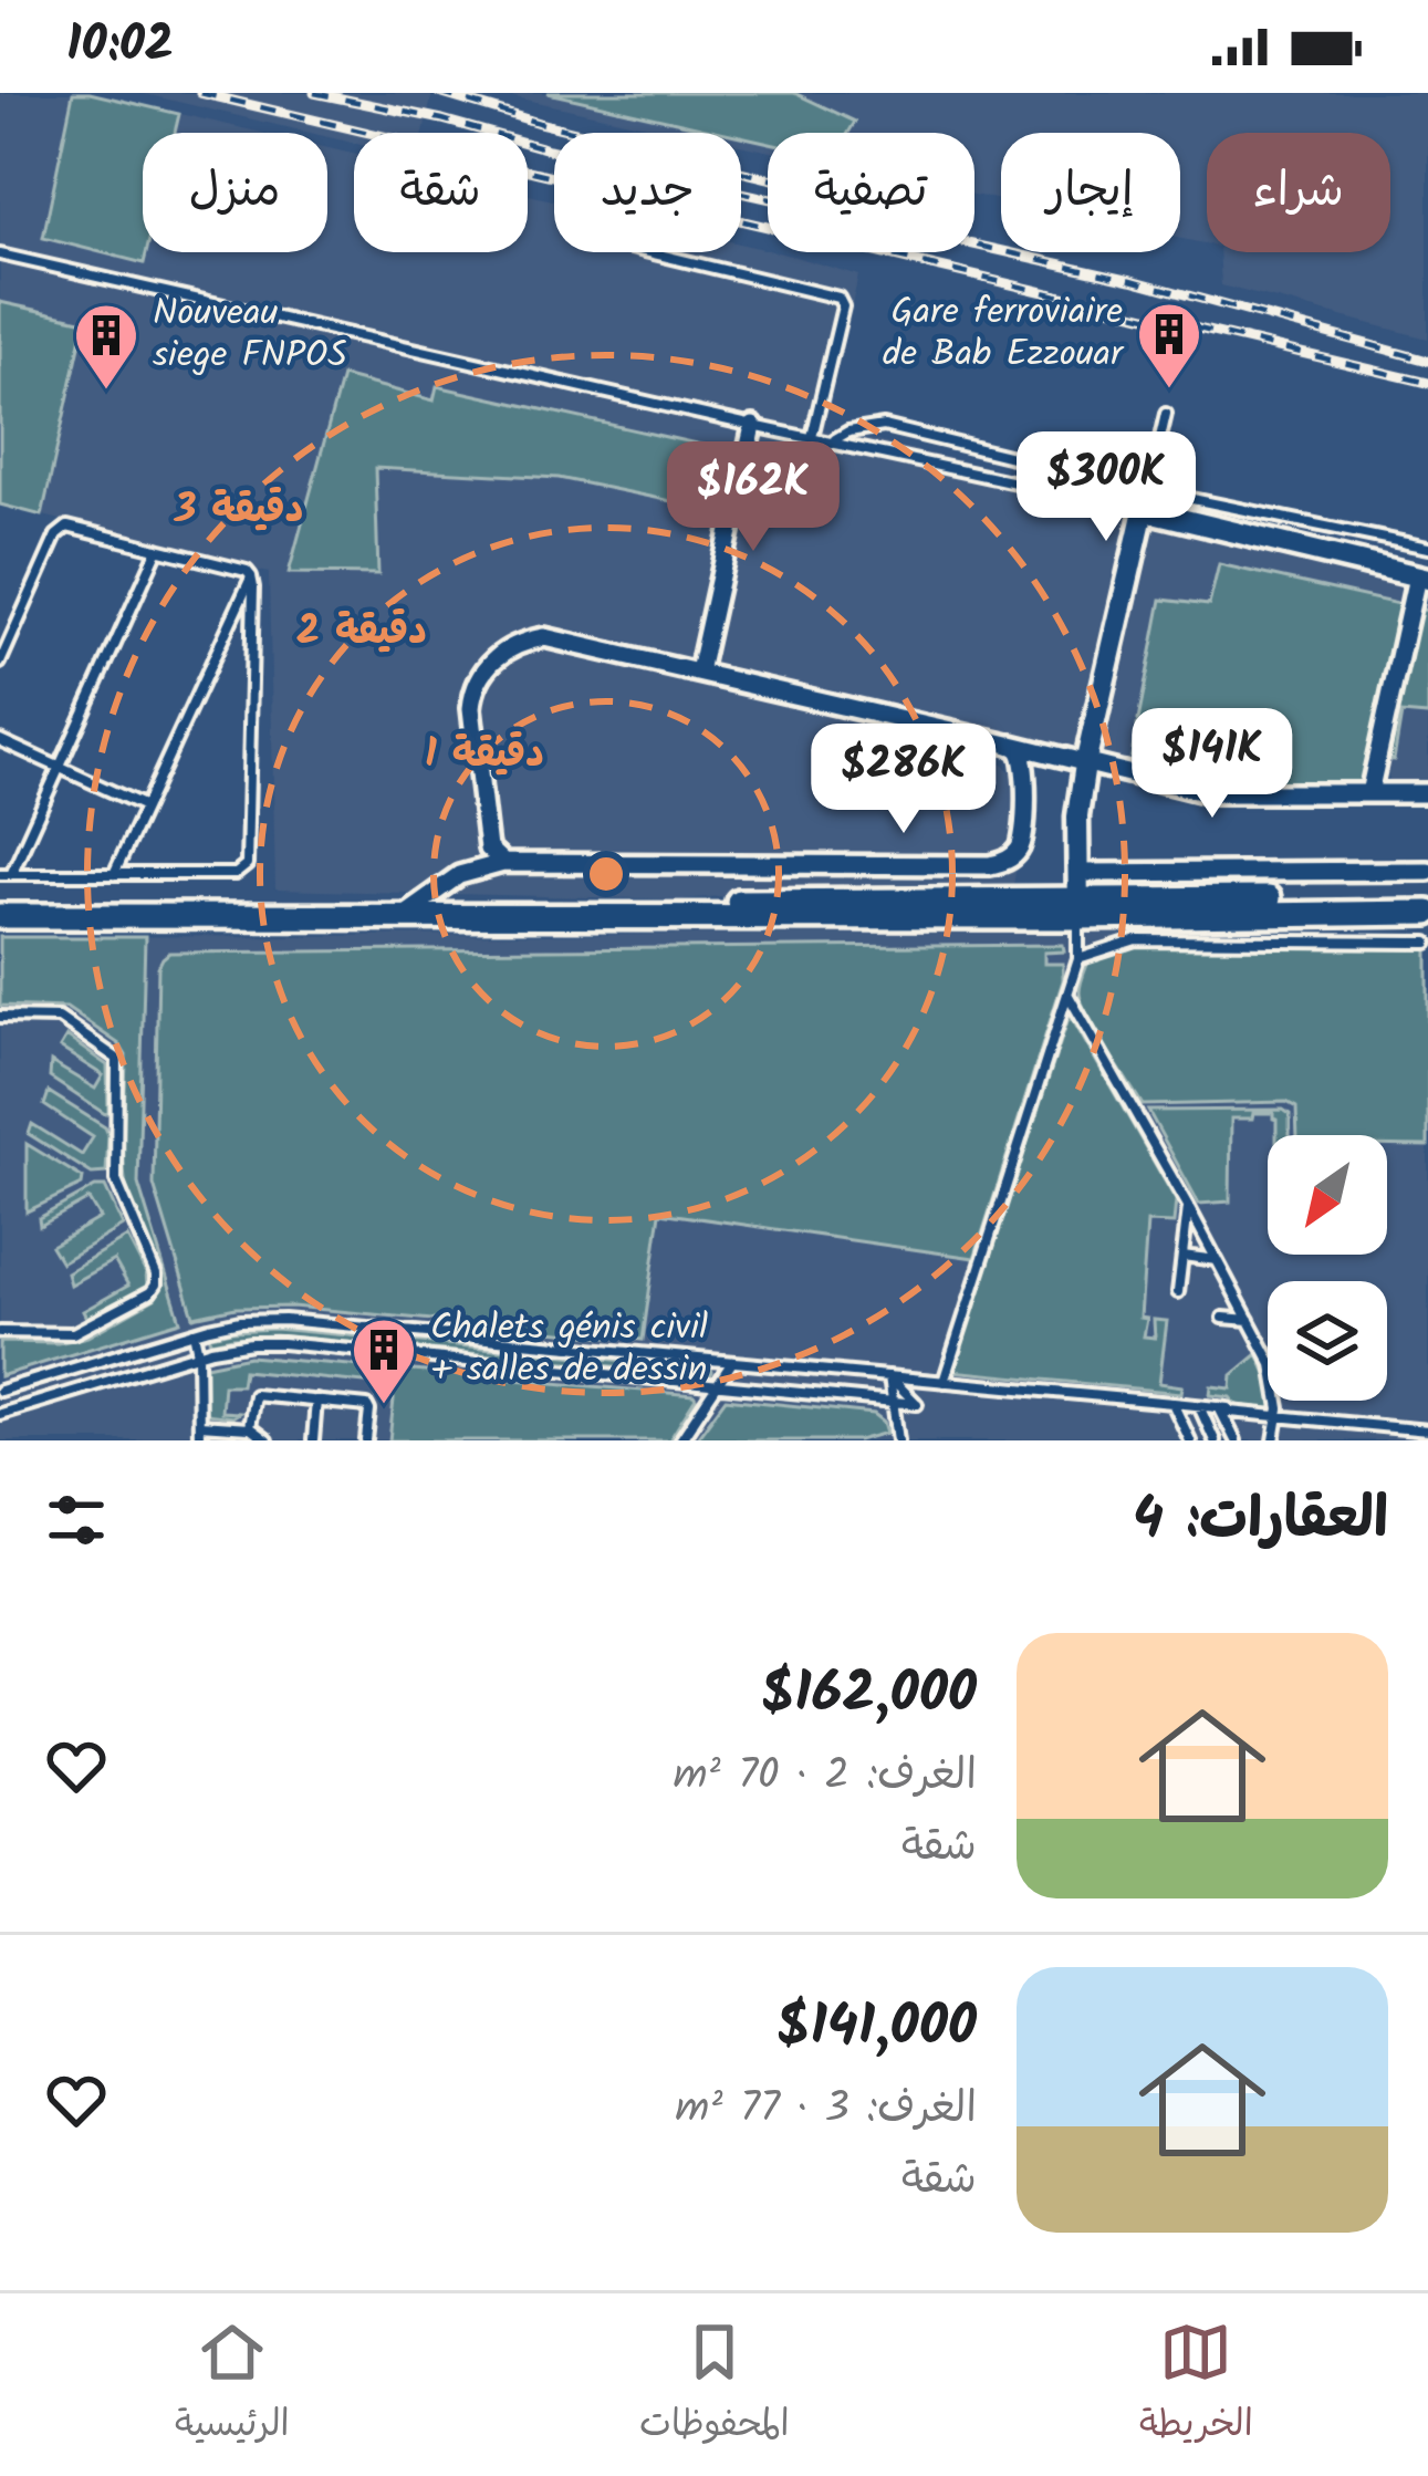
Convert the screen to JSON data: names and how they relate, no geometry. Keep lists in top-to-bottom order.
{
  "places": {
    "building": ["Gare ferroviaire de Bab Ezzouar", "Nouveau siege FNPOS", "Chalets génis civil + salles de dessin"]
  },
  "north": "bottom left",
  "page": {
    "status": "10:02",
    "chip": [
      "شراء",
      "إيجار",
      "تصفية",
      "جديد",
      "شقة",
      "منزل"
    ],
    "price": [
      "$300K",
      "$162K",
      "$141K",
      "$286K"
    ],
    "heading": "العقارات: 4",
    "list": [
      {
        "name": "$162,000",
        "note": "الغرف: 2 · 70 m² · شقة"
      },
      {
        "name": "$141,000",
        "note": "الغرف: 3 · 77 m² · شقة"
      }
    ],
    "tabs": ["الخريطة", "المحفوظات", "الرئيسية"]
  },
  "rings": ["3 دقيقة", "2 دقيقة", "1 دقيقة"]
}
